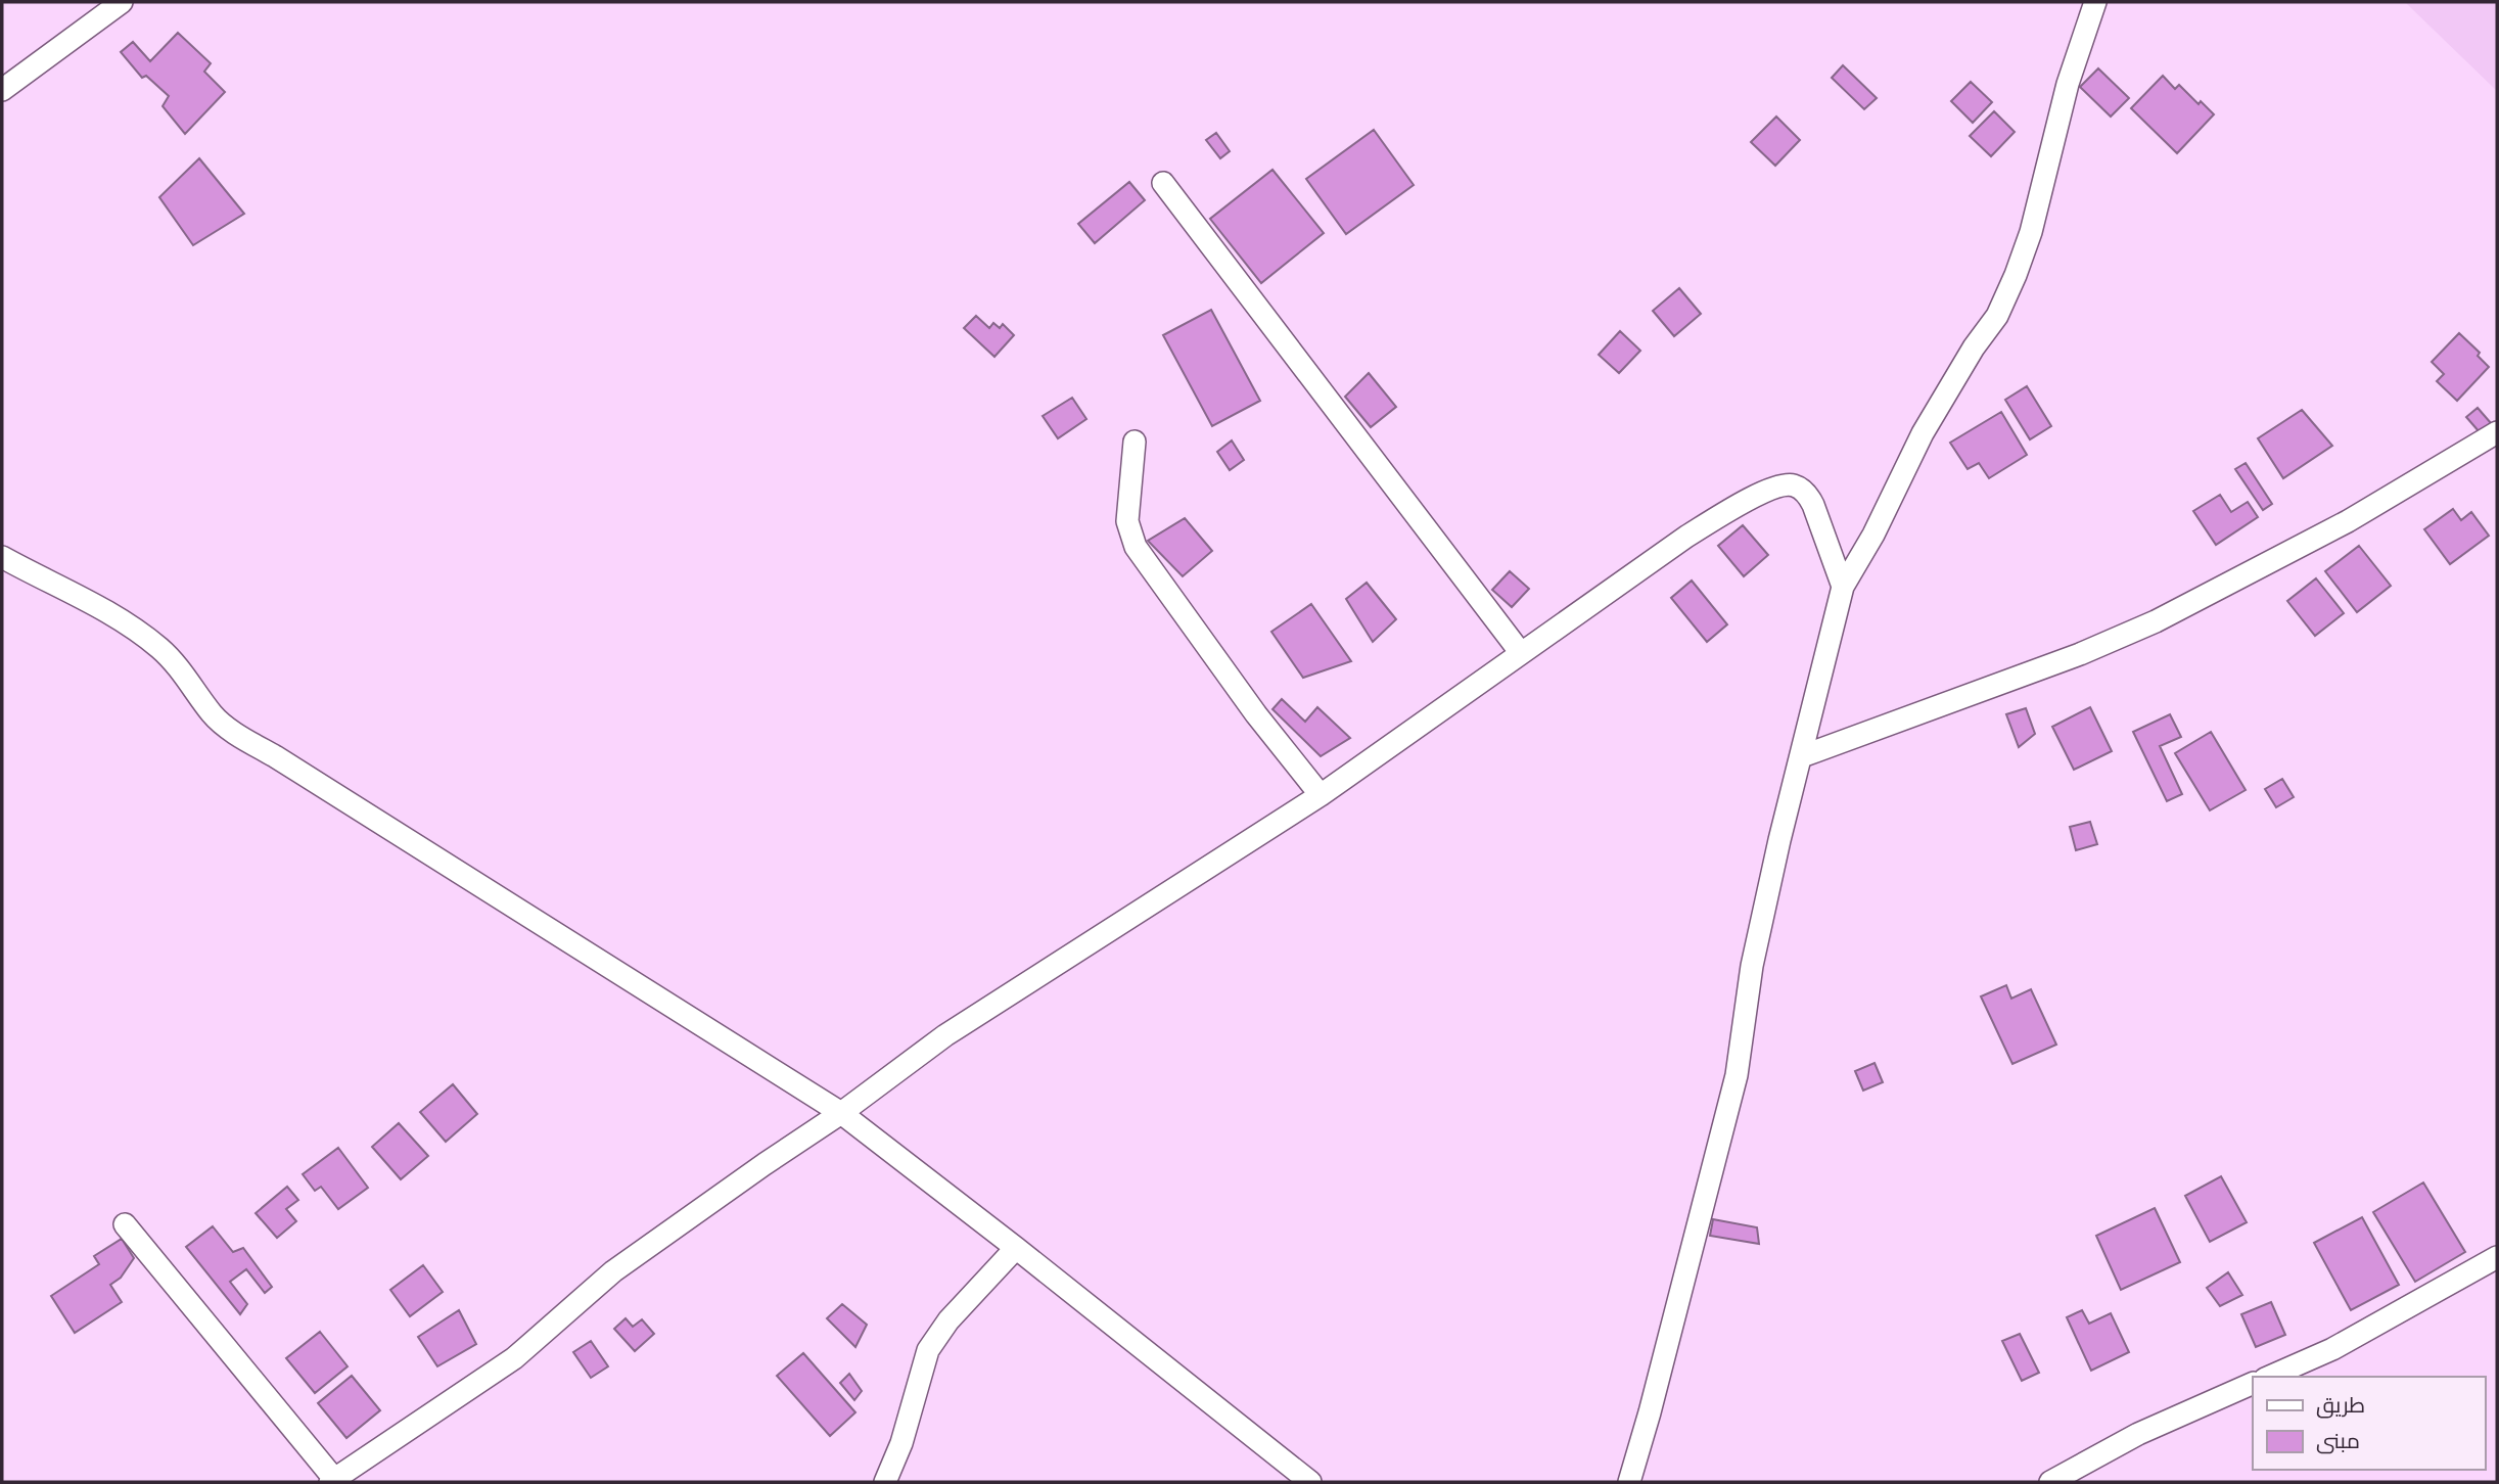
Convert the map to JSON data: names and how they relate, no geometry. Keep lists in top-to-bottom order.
{
  "legend": ["طريق", "مبنى"]
}
